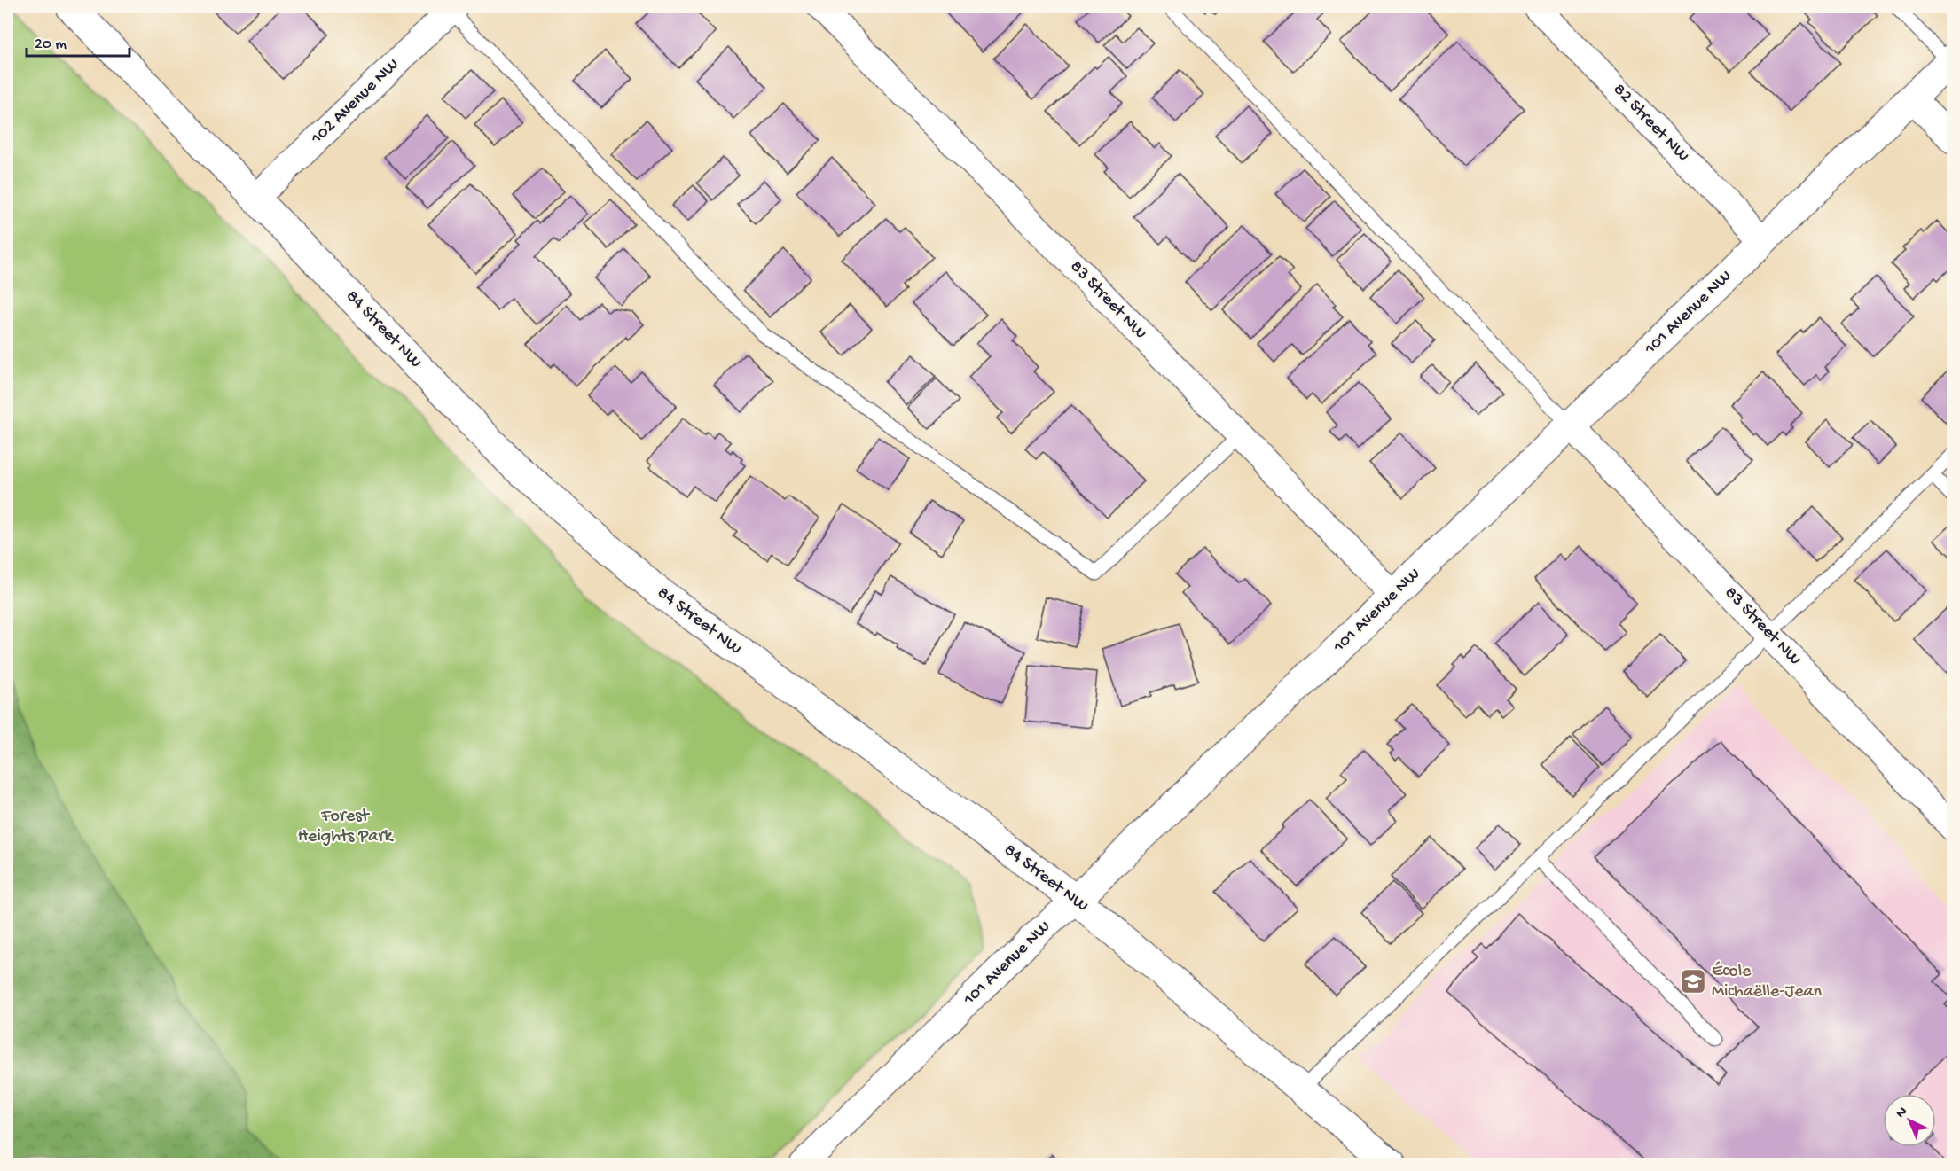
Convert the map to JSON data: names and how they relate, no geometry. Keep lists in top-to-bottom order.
{
  "streets": {
    "main road": ["101 Avenue NW", "84 Street NW"],
    "street": ["102 Avenue NW", "82 Street NW", "83 Street NW"]
  },
  "crossings": [
    ["102 Avenue NW", "84 Street NW"],
    ["82 Street NW", "101 Avenue NW"],
    ["83 Street NW", "101 Avenue NW"],
    ["101 Avenue NW", "84 Street NW"]
  ],
  "parks": ["Forest Heights Park"],
  "places": {
    "school or university": ["École Michaëlle-Jean"]
  },
  "scale_bar": "20 m",
  "north": "top left"
}
